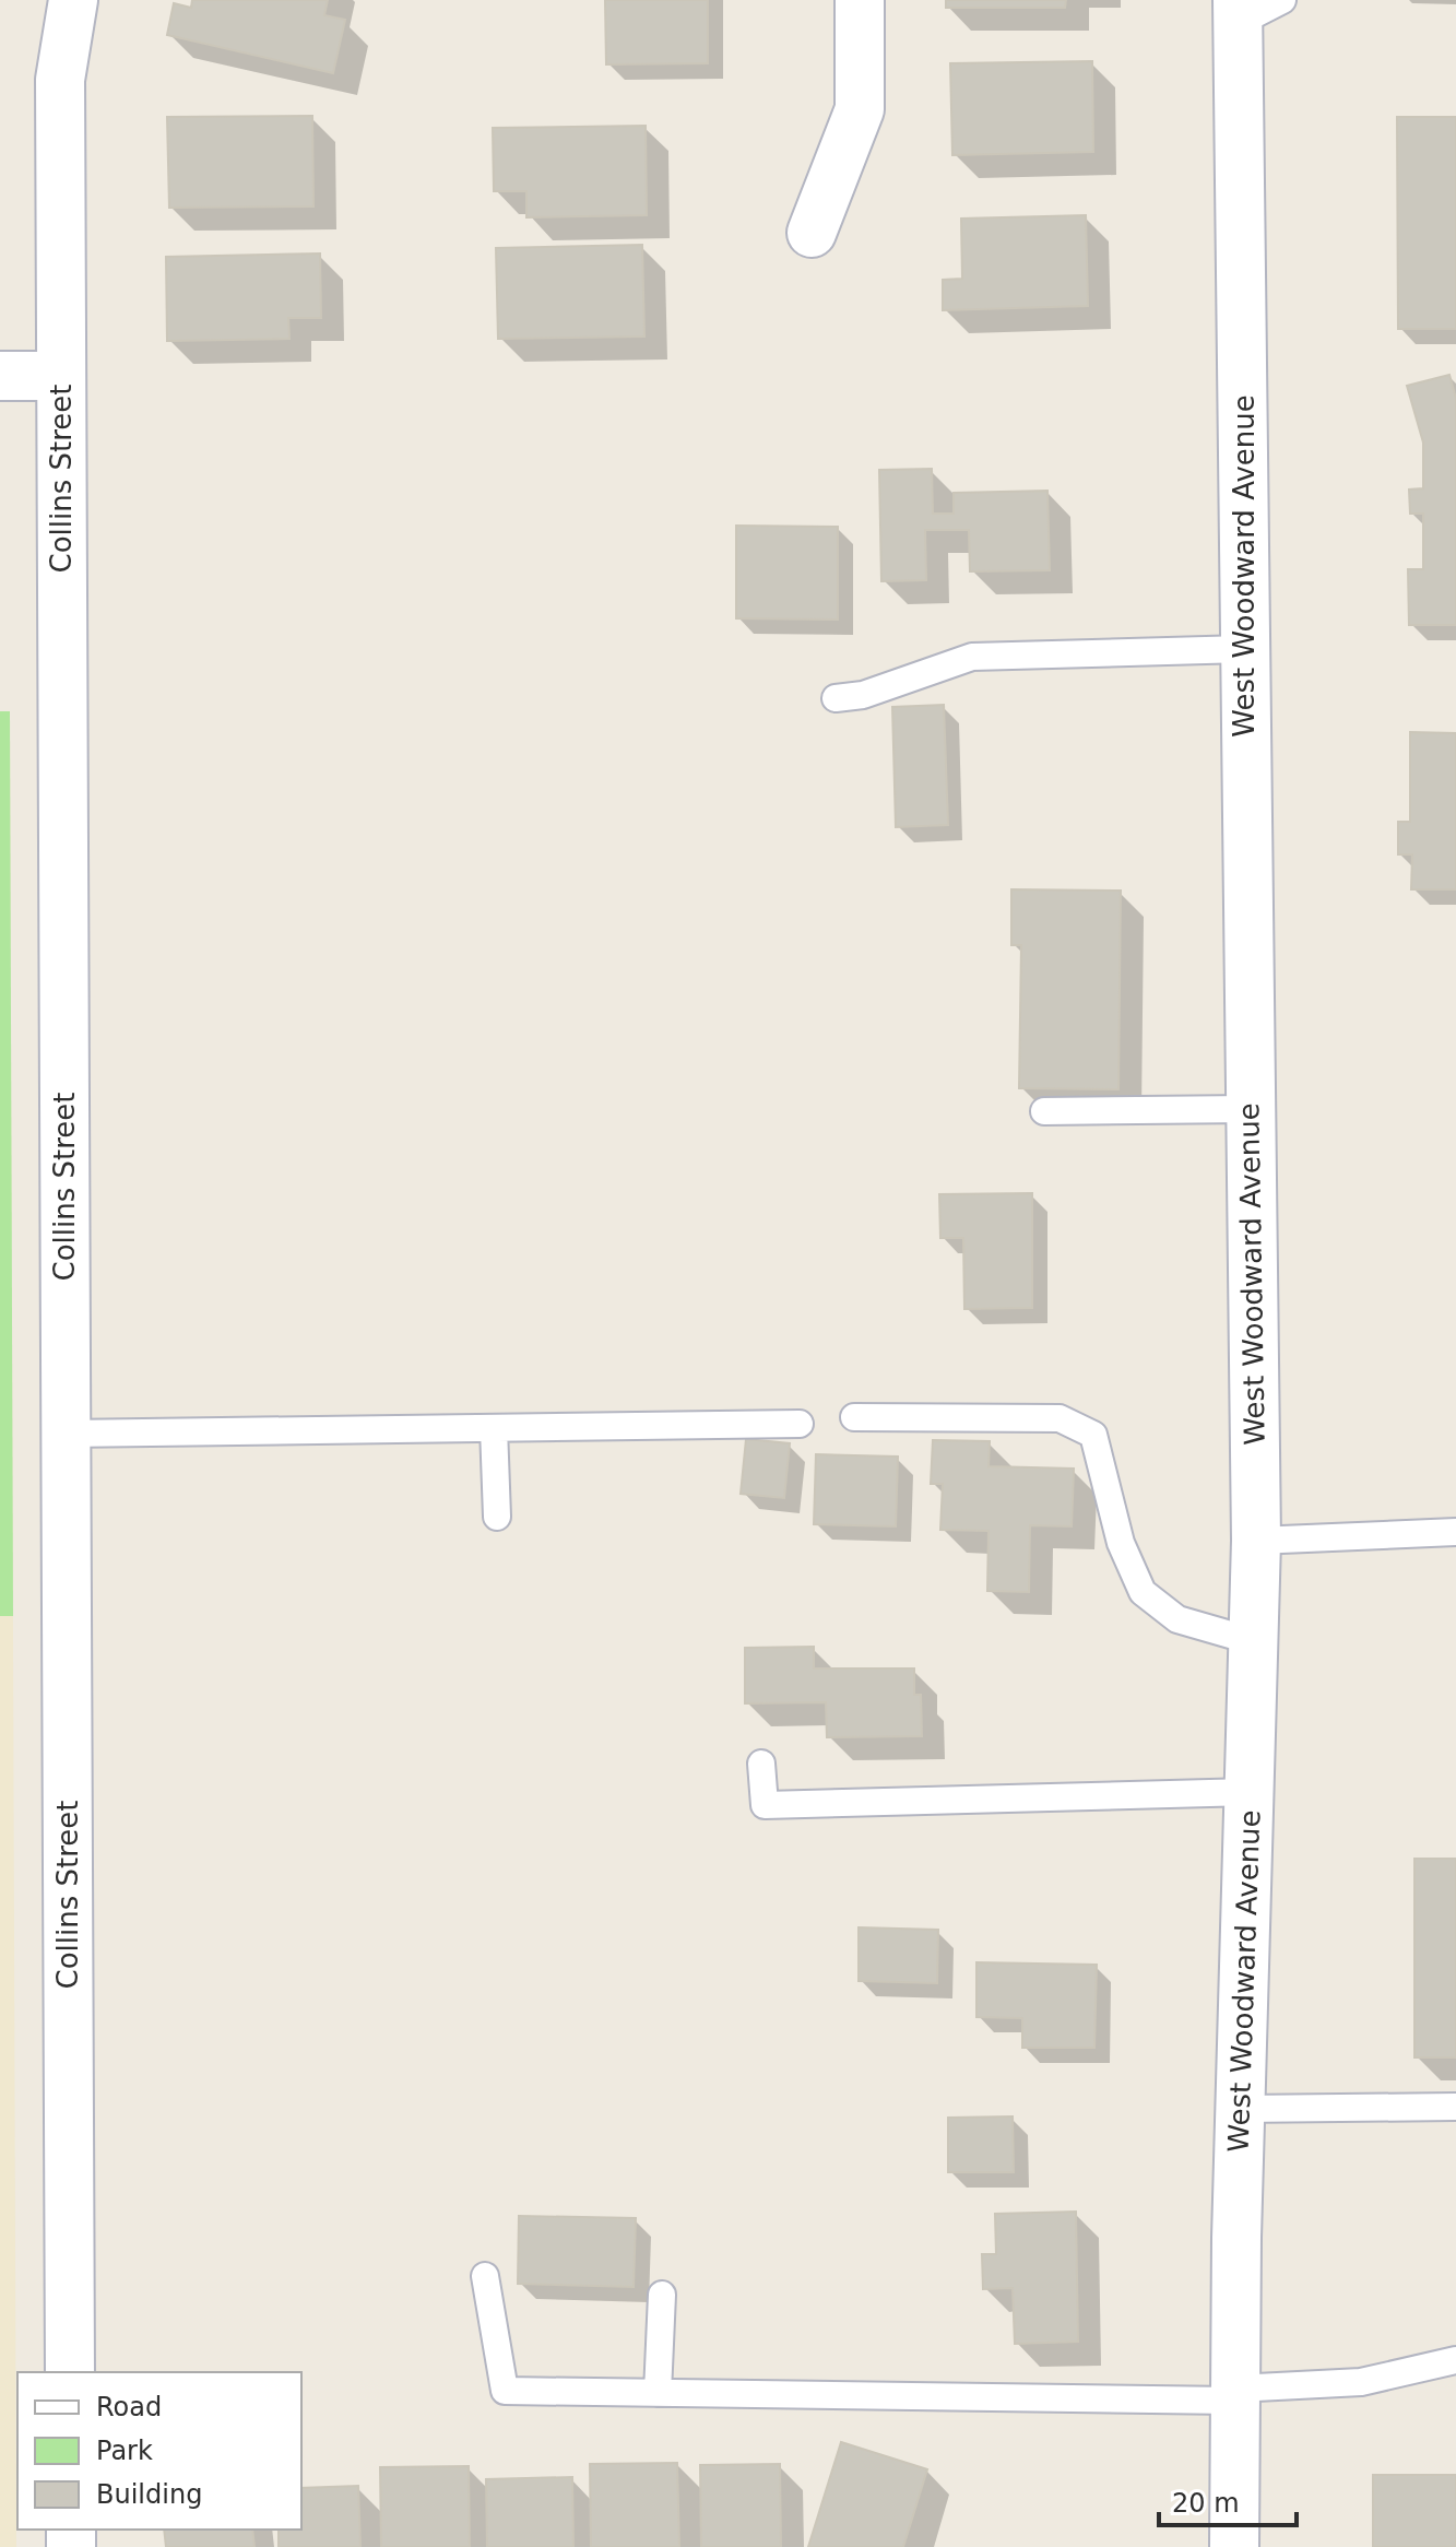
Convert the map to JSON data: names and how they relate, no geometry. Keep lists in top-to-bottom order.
{
  "streets": {
    "street": ["Collins Street", "West Woodward Avenue"]
  },
  "legend": ["Road", "Park", "Building"],
  "scale_bar": "20 m"
}
